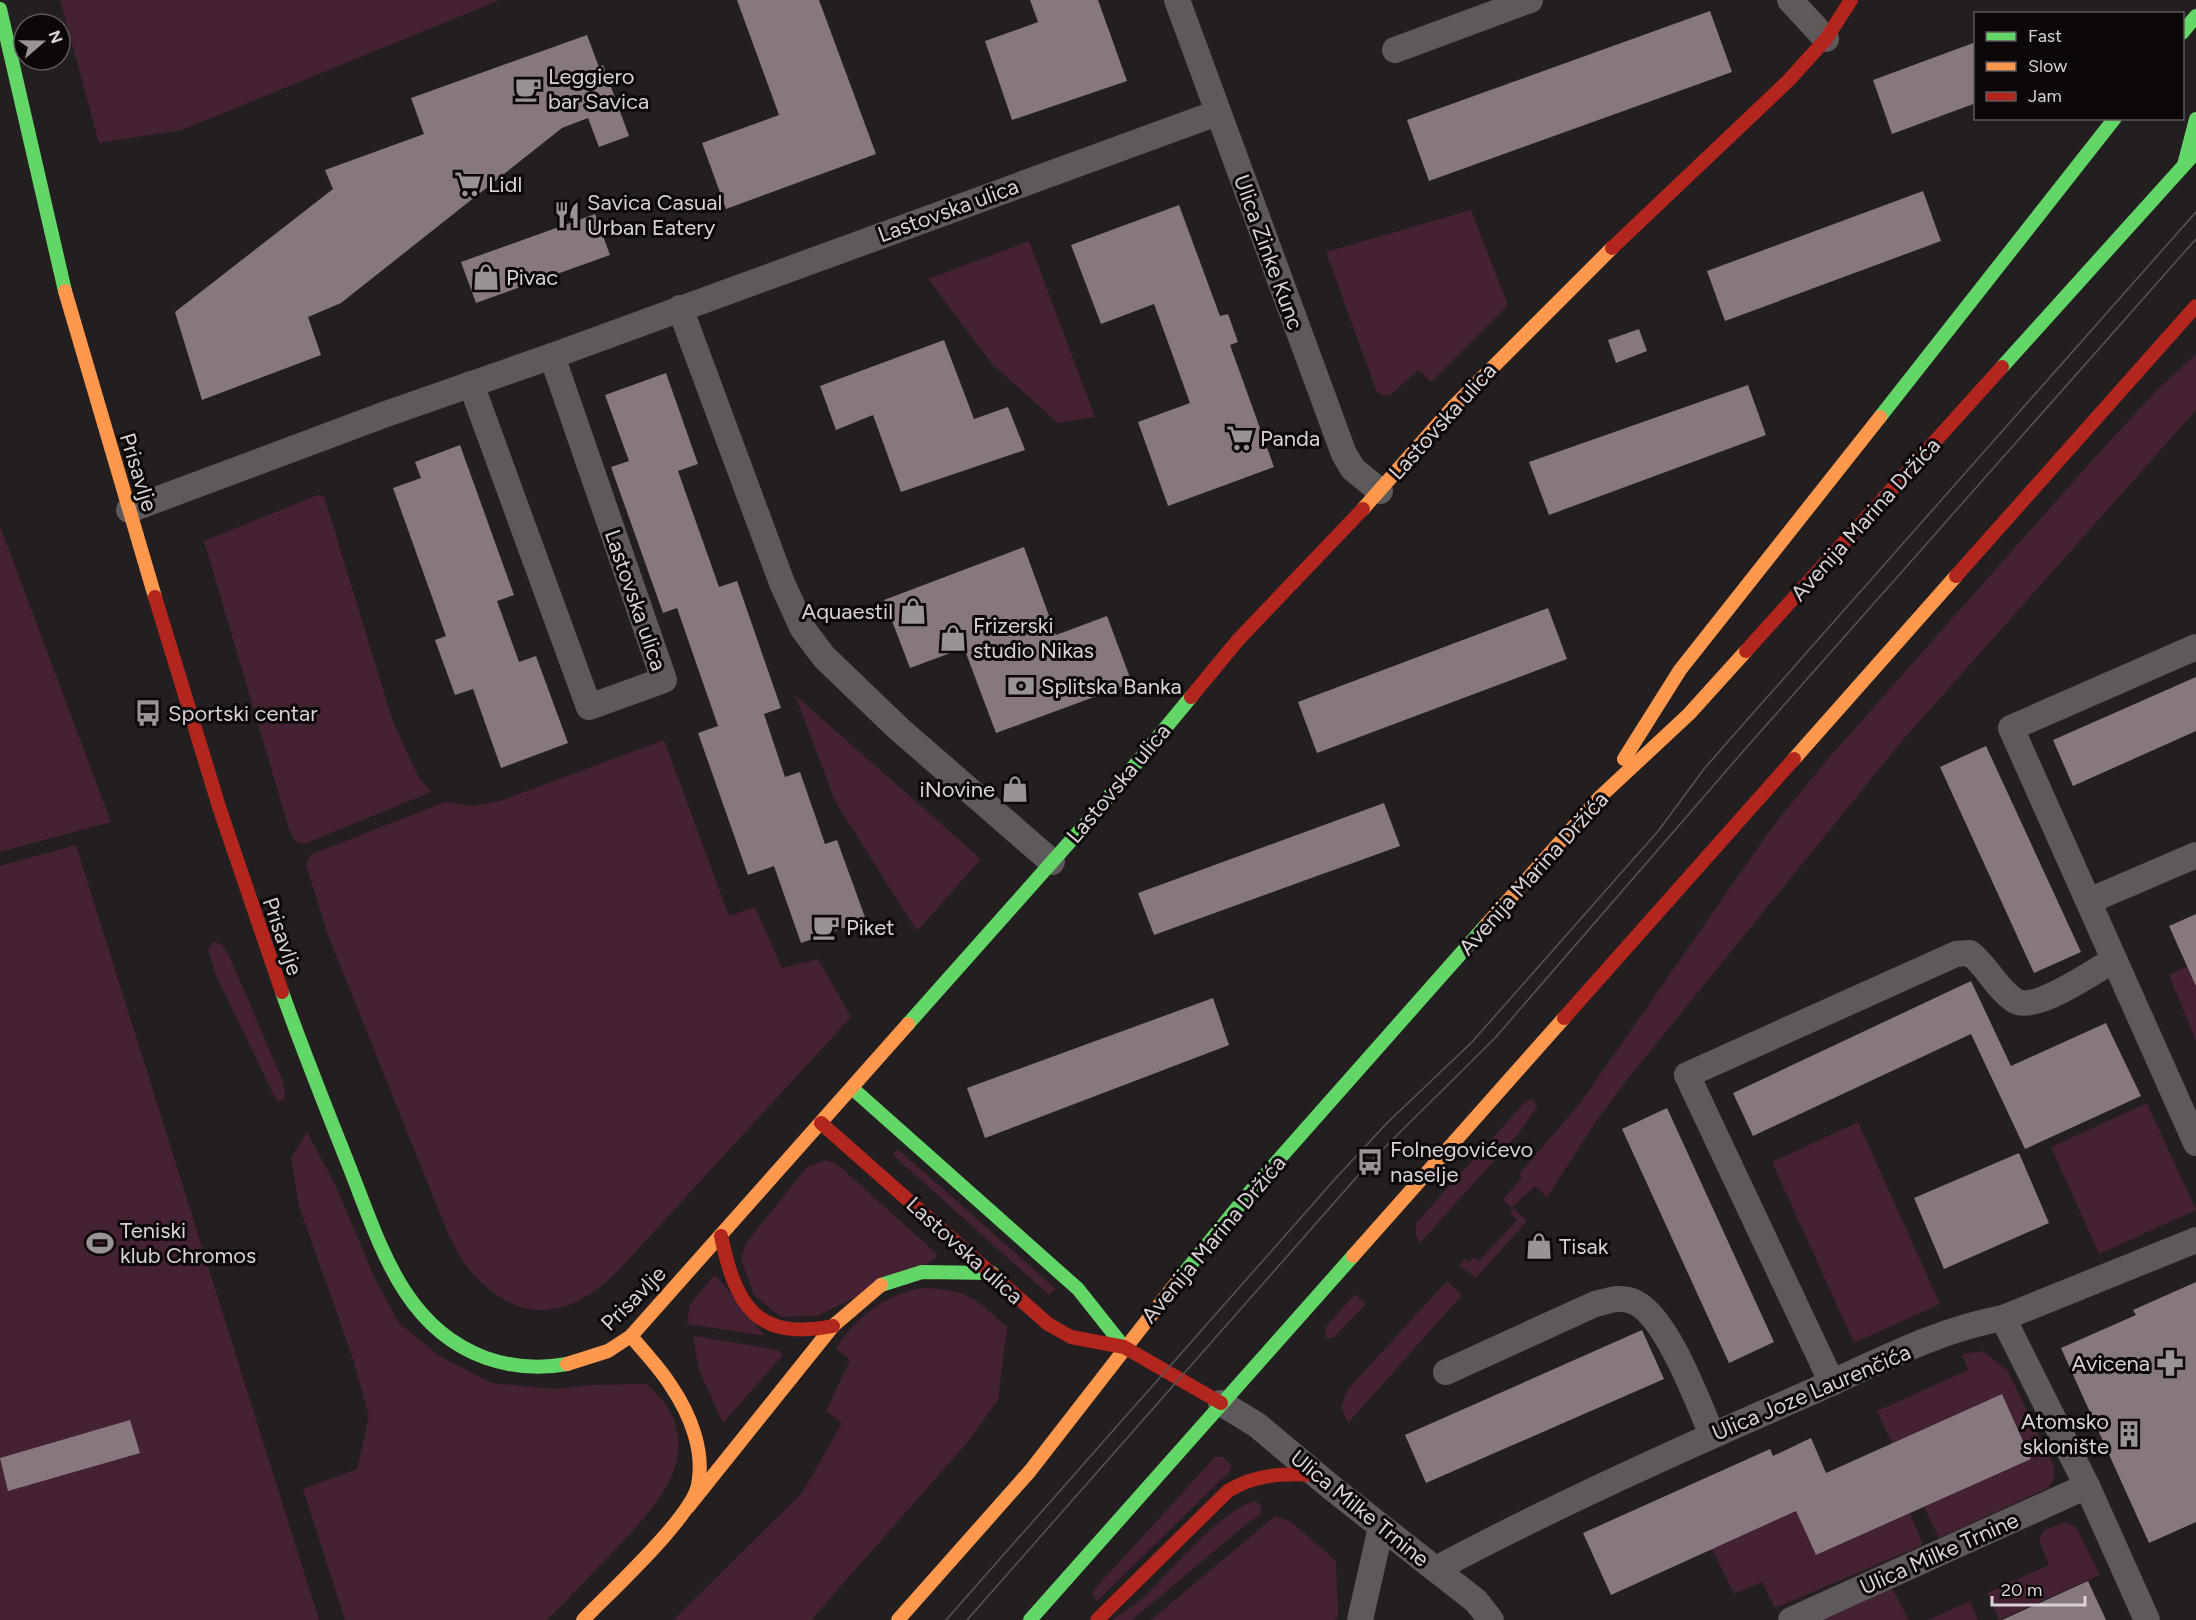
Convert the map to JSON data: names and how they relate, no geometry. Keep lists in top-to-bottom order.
{
  "streets": {
    "street": [
      "Lastovska ulica",
      "Ulica Zinke Kunc",
      "Prisavlje",
      "Avenija Marina Držića",
      "Ulica Joze Laurenčića",
      "Ulica Milke Trnine"
    ]
  },
  "crossings": [
    ["Lastovska ulica", "Ulica Zinke Kunc"],
    ["Lastovska ulica", "Prisavlje"],
    ["Lastovska ulica", "Avenija Marina Držića"],
    ["Lastovska ulica", "Ulica Milke Trnine"],
    ["Ulica Joze Laurenčića", "Ulica Milke Trnine"]
  ],
  "places": {
    "cafe": ["Leggiero bar Savica", "Piket"],
    "supermarket": ["Lidl", "Panda"],
    "restaurant": ["Savica Casual Urban Eatery"],
    "shop": [
      "Pivac",
      "Aquaestil",
      "Frizerski studio Nikas",
      "iNovine",
      "Tisak"
    ],
    "bank": ["Splitska Banka"],
    "bus stop": ["Sportski centar", "Folnegovićevo naselje"],
    "sports": ["Teniski klub Chromos"],
    "pharmacy": ["Avicena"],
    "building": ["Atomsko sklonište"]
  },
  "legend": ["Fast", "Slow", "Jam"],
  "scale_bar": "20 m",
  "north": "right"
}
